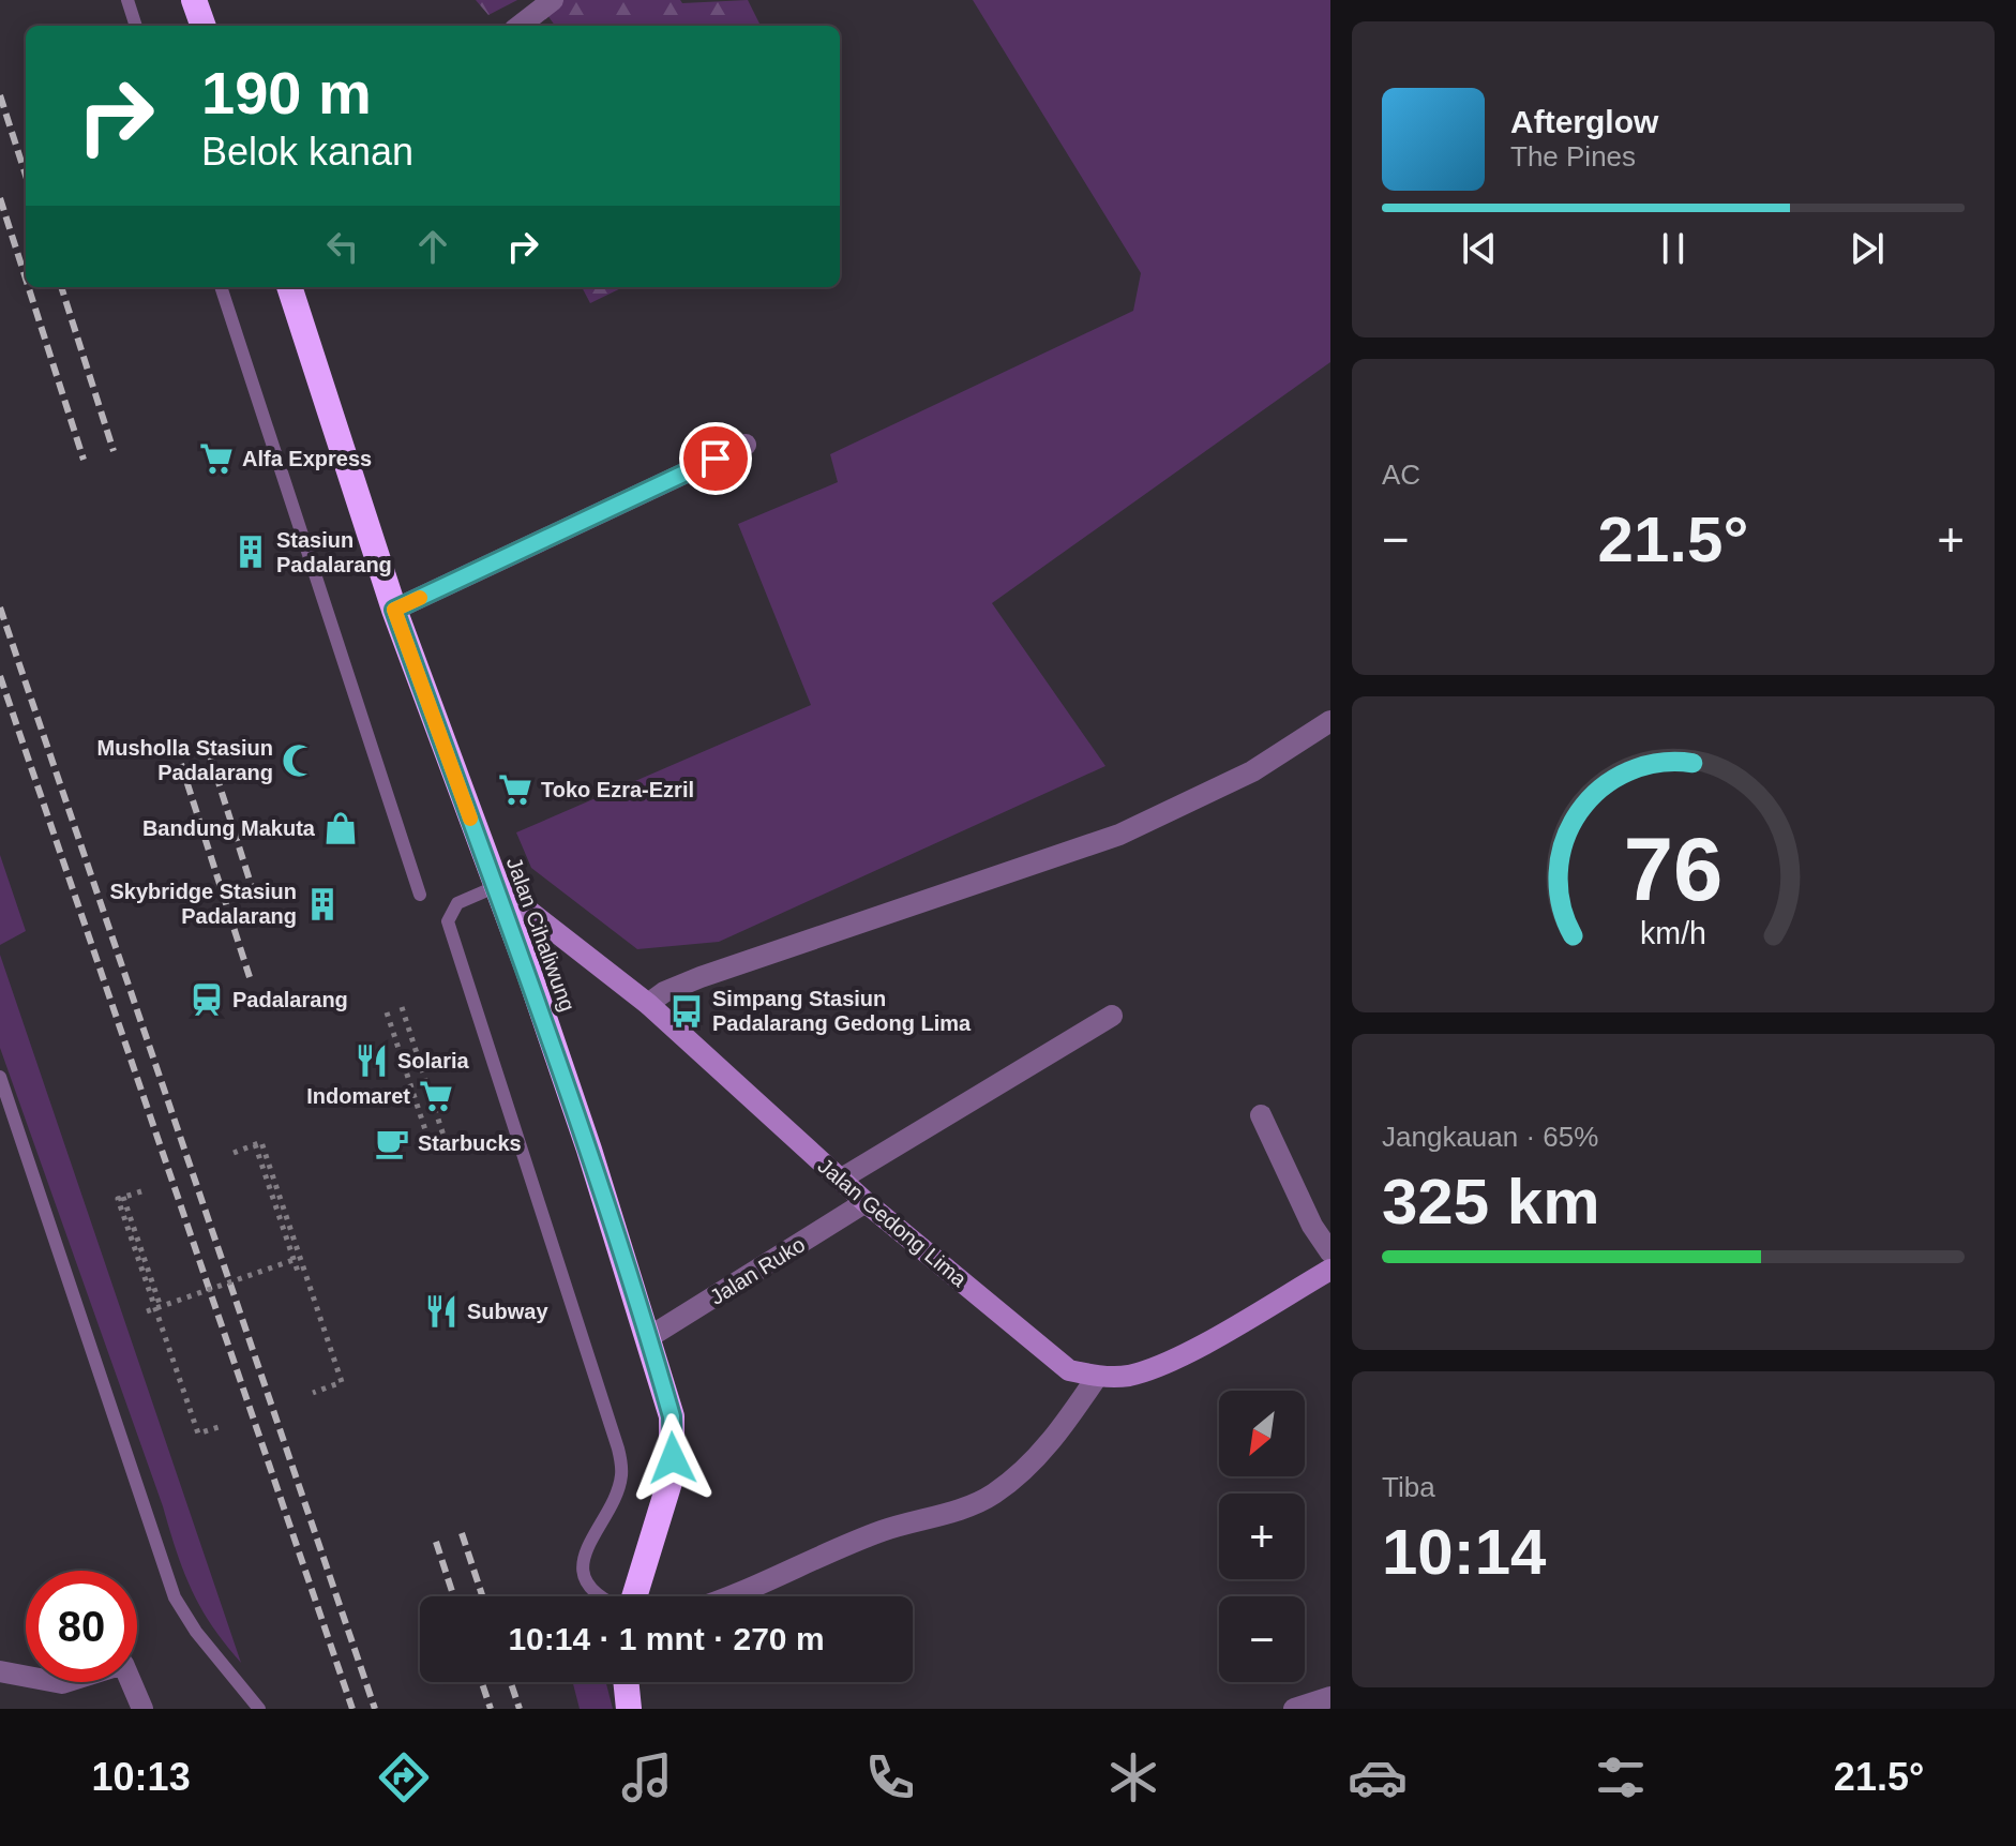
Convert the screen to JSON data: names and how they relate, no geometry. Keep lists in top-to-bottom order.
{
  "streets": {
    "highway": ["Jalan Cihaliwung"],
    "street": ["Jalan Gedong Lima", "Jalan Ruko"]
  },
  "crossings": [
    ["Jalan Cihaliwung", "Jalan Gedong Lima"],
    ["Jalan Cihaliwung", "Jalan Ruko"],
    ["Jalan Gedong Lima", "Jalan Ruko"]
  ],
  "places": {
    "supermarket": ["Alfa Express", "Toko Ezra-Ezril", "Indomaret"],
    "building": ["Stasiun Padalarang", "Skybridge Stasiun Padalarang"],
    "mosque": ["Musholla Stasiun Padalarang"],
    "shop": ["Bandung Makuta"],
    "station": ["Padalarang"],
    "bus stop": ["Simpang Stasiun Padalarang Gedong Lima"],
    "restaurant": ["Solaria", "Subway"],
    "cafe": ["Starbucks"]
  },
  "north": "bottom left",
  "page": {
    "turn": ["190 m", "Belok kanan"],
    "song": ["Afterglow", "The Pines"],
    "tile": [
      "AC",
      ["Jangkauan · 65%", "325 km"],
      ["Tiba", "10:14"]
    ],
    "heat": ["−", "21.5°", "+"],
    "map_buttons": ["+", "−"],
    "limit": "80",
    "trip": "10:14 · 1 mnt · 270 m",
    "tabs": ["10:13", "21.5°"],
    "gauge": ["76", "km/h"]
  }
}
